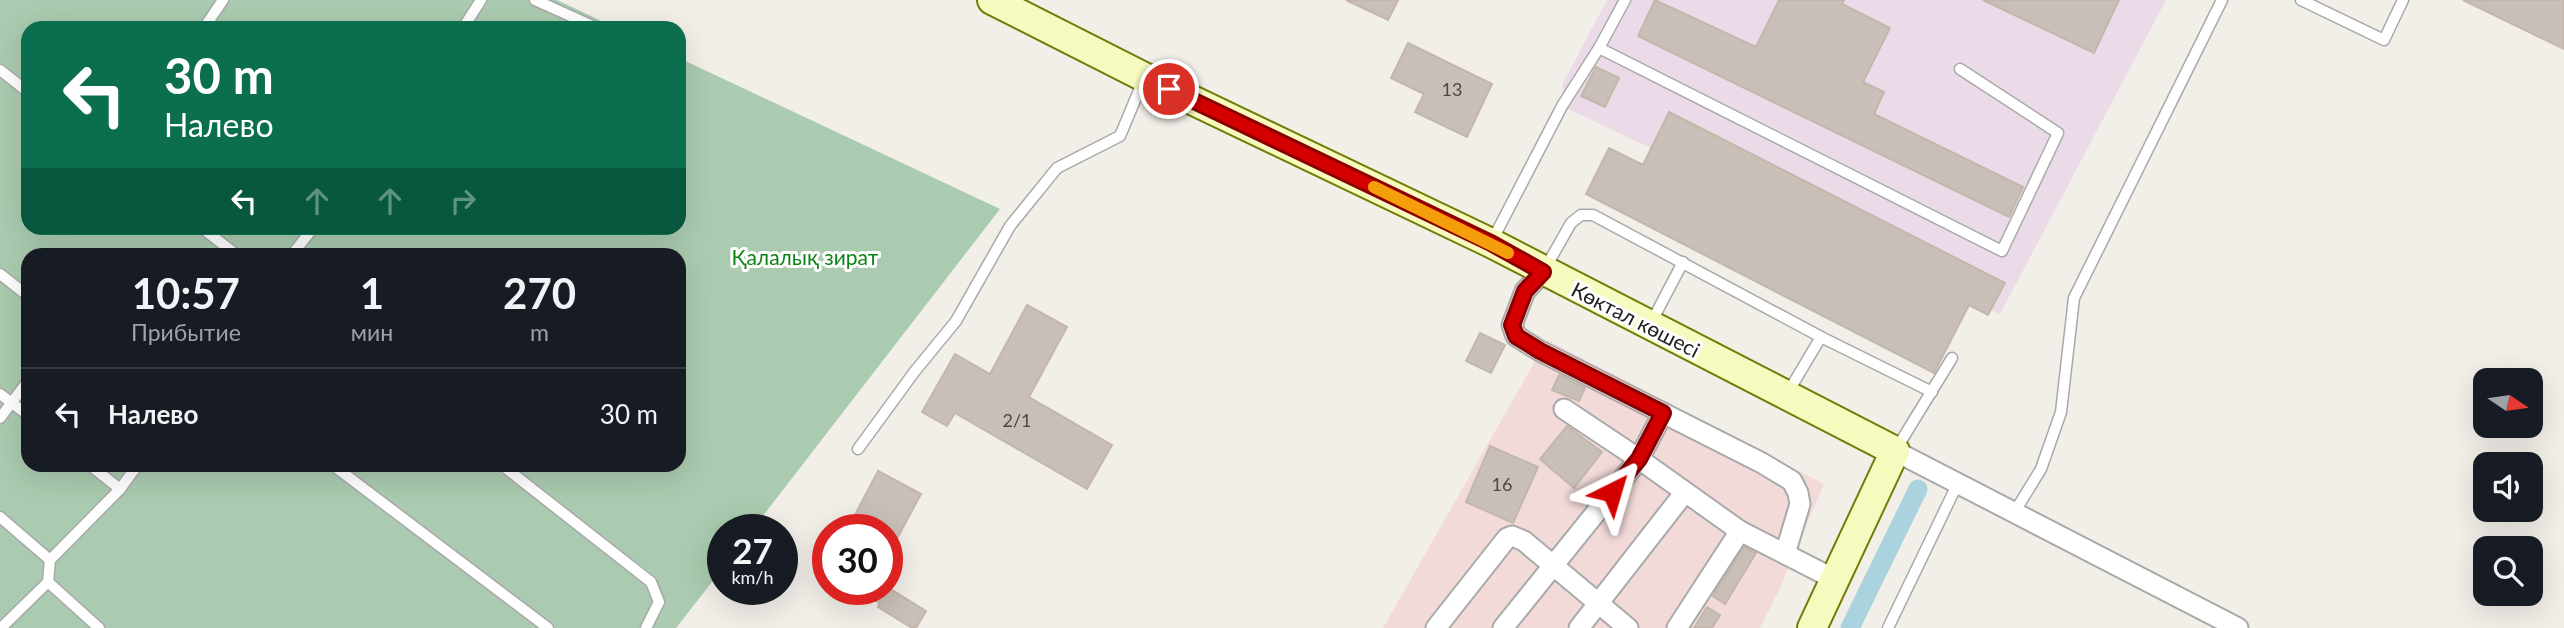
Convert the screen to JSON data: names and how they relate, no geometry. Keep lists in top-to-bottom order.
{
  "streets": {
    "street": ["Көктал көшесі"]
  },
  "parks": ["Қалалық зират"],
  "house_numbers": ["13", "2/1", "16"],
  "north": "right",
  "page": {
    "turn": ["30 m", "Налево"],
    "eta": [
      "10:57",
      "Прибытие",
      "1",
      "мин",
      "270",
      "m"
    ],
    "list": [
      {
        "name": "Налево",
        "value": "30 m"
      }
    ],
    "speed": "27 km/h",
    "limit": "30"
  }
}
